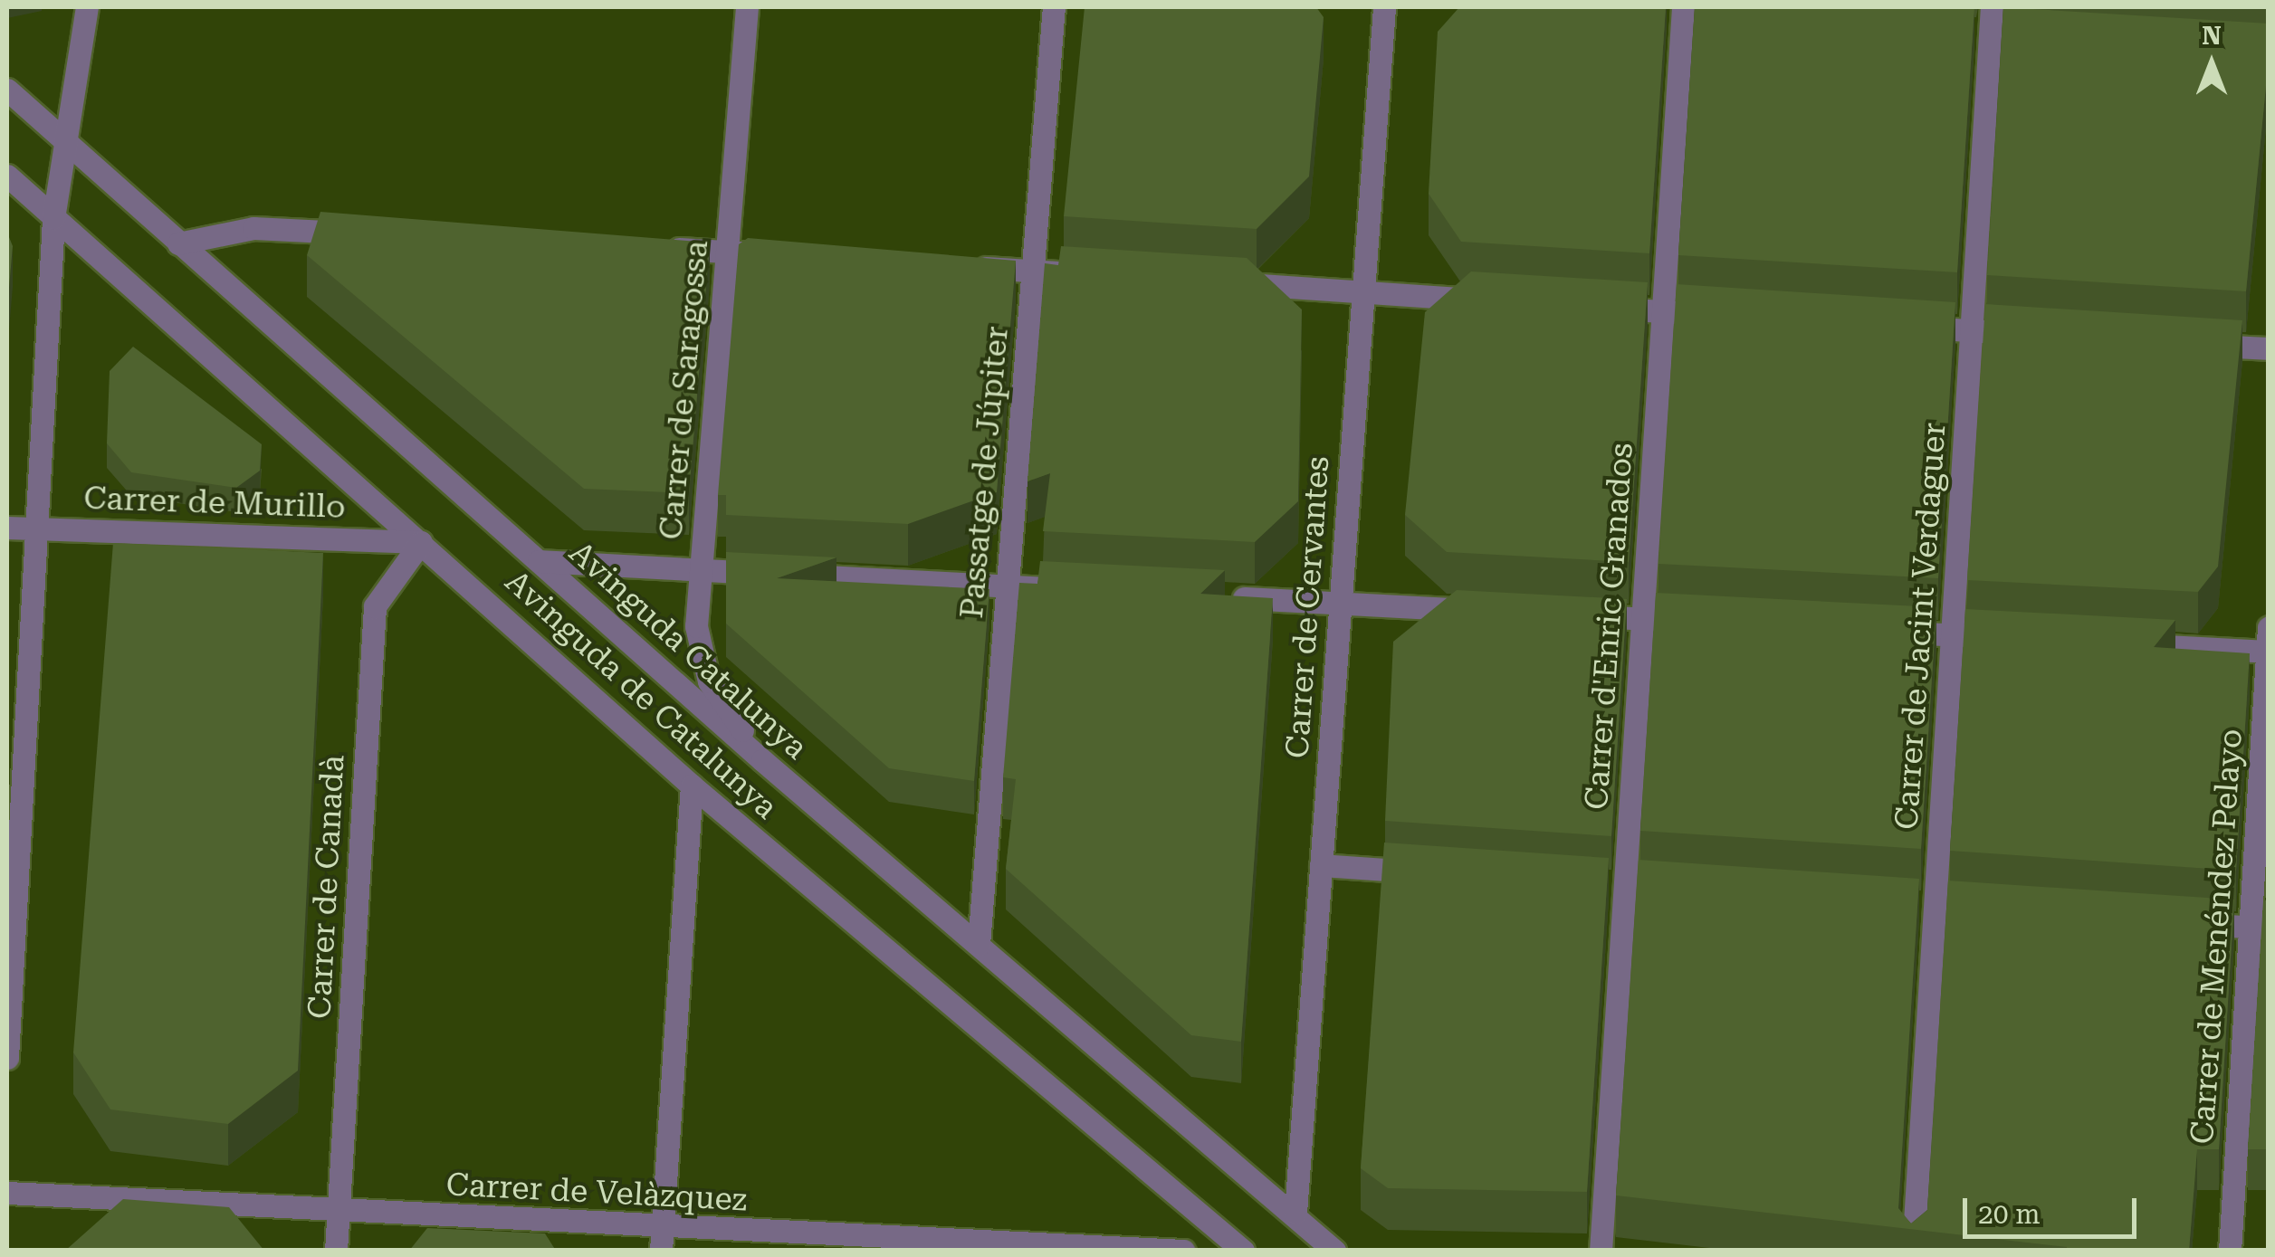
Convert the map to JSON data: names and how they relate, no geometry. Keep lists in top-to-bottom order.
{
  "streets": {
    "street": [
      "Carrer de Saragossa",
      "Passatge de Júpiter",
      "Carrer de Murillo",
      "Carrer de Cervantes",
      "Carrer d'Enric Granados",
      "Carrer de Jacint Verdaguer",
      "Avinguda Catalunya",
      "Avinguda de Catalunya",
      "Carrer de Canadà",
      "Carrer de Menéndez Pelayo",
      "Carrer de Velàzquez"
    ]
  },
  "crossings": [
    ["Carrer de Saragossa", "Avinguda Catalunya"],
    ["Passatge de Júpiter", "Avinguda Catalunya"],
    ["Carrer de Murillo", "Avinguda de Catalunya"],
    ["Carrer de Murillo", "Carrer de Canadà"],
    ["Carrer de Cervantes", "Avinguda Catalunya"],
    ["Avinguda de Catalunya", "Carrer de Canadà"],
    ["Carrer de Canadà", "Carrer de Velàzquez"]
  ],
  "scale_bar": "20 m",
  "north": "top"
}
